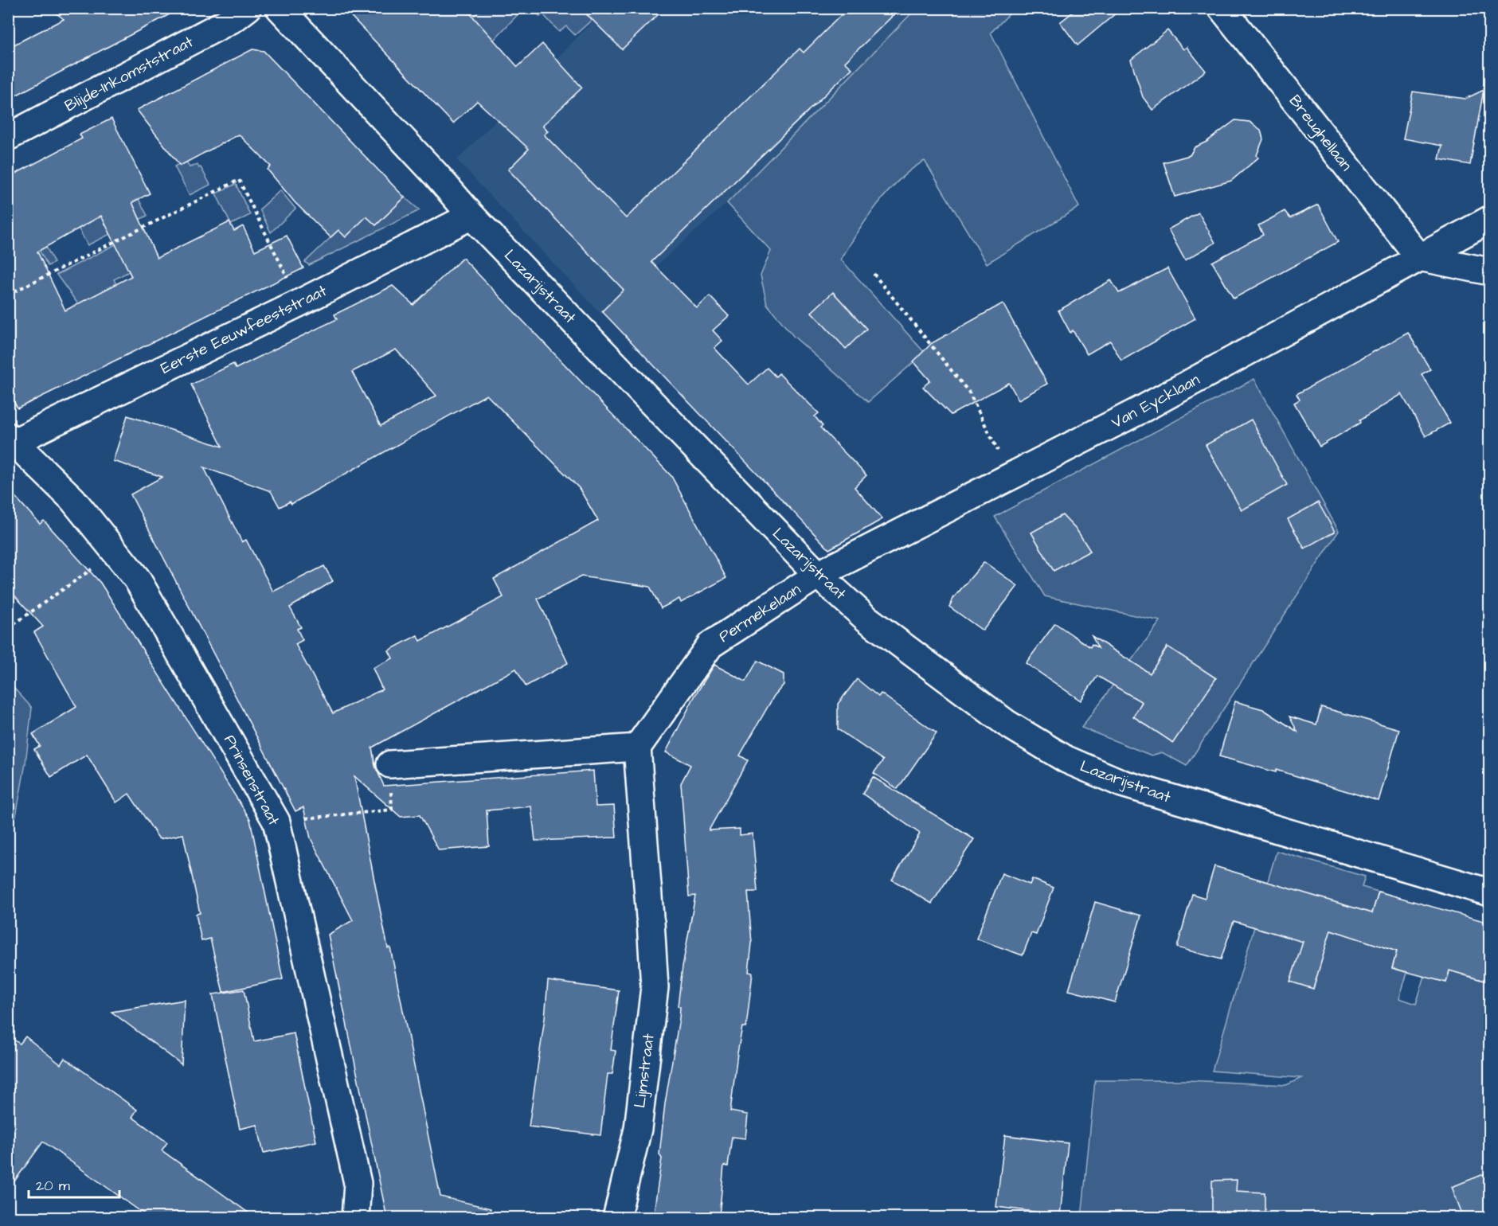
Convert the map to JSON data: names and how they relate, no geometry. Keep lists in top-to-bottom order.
{
  "streets": {
    "street": [
      "Blijde-Inkomststraat",
      "Breughellaan",
      "Lazarijstraat",
      "Eerste Eeuwfeeststraat",
      "Van Eycklaan",
      "Permekelaan",
      "Prinsenstraat",
      "Lijmstraat"
    ]
  },
  "crossings": [
    ["Breughellaan", "Van Eycklaan"],
    ["Lazarijstraat", "Eerste Eeuwfeeststraat"],
    ["Lazarijstraat", "Van Eycklaan"],
    ["Lazarijstraat", "Permekelaan"],
    ["Eerste Eeuwfeeststraat", "Prinsenstraat"],
    ["Van Eycklaan", "Permekelaan"],
    ["Permekelaan", "Lijmstraat"]
  ],
  "scale_bar": "20 m"
}
